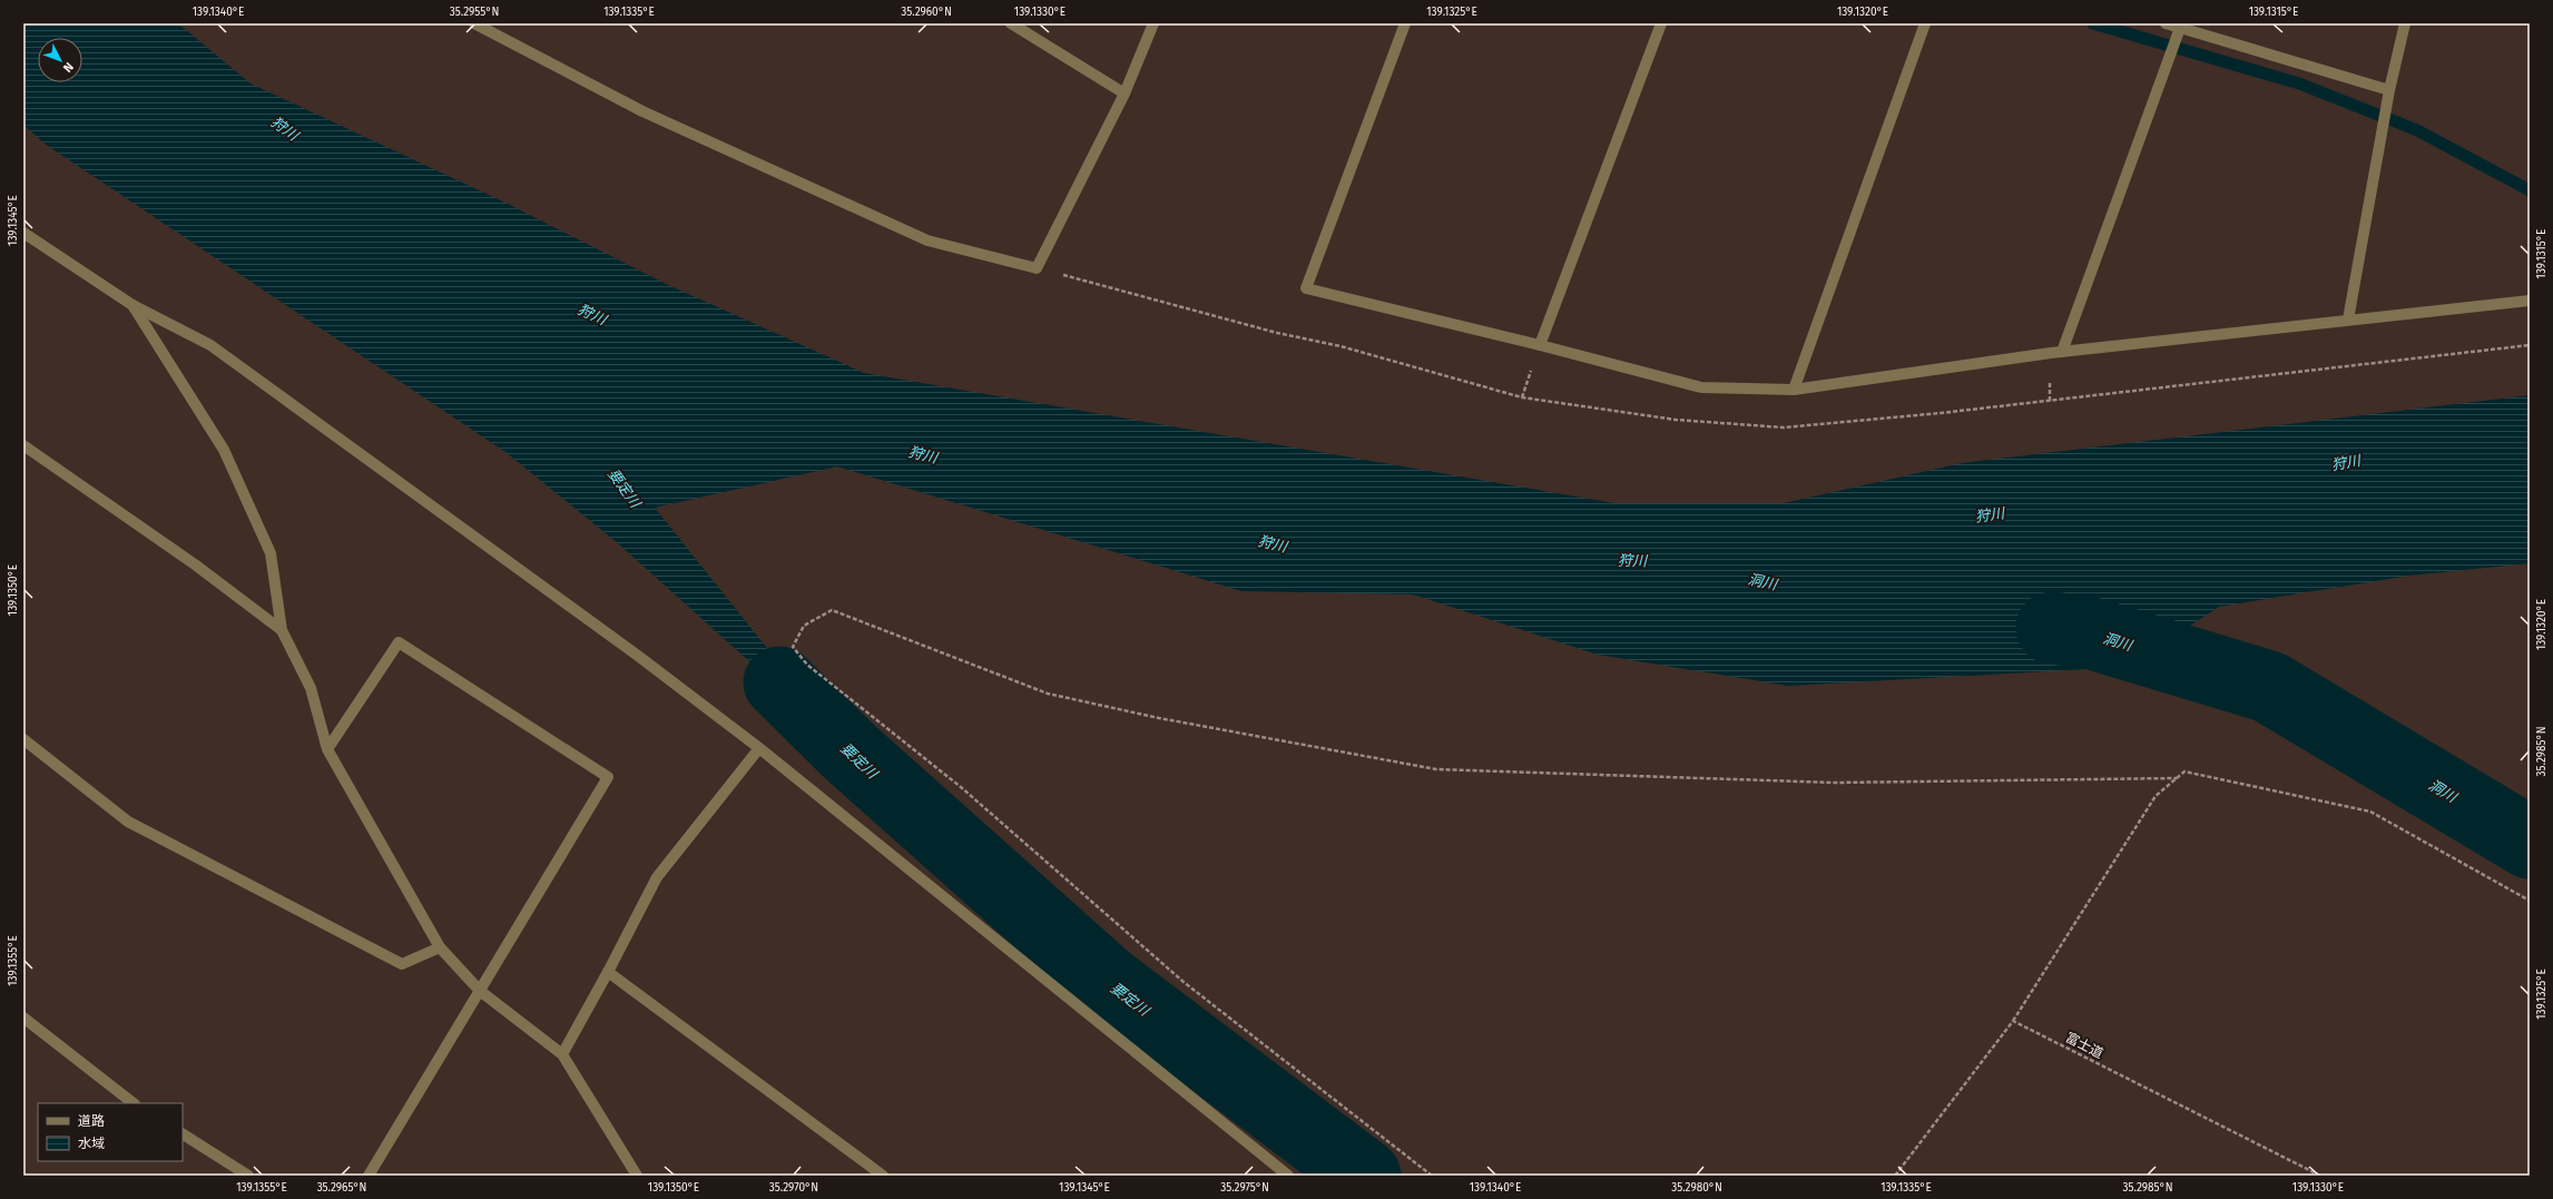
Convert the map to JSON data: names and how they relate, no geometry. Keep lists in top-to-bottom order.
{
  "streets": {
    "path": ["富士道"]
  },
  "water": ["狩川", "要定川", "洞川"],
  "legend": ["道路", "水域"],
  "north": "bottom right",
  "coordinates": [
    "139.1340°E",
    "35.2955°N",
    "139.1335°E",
    "35.2960°N",
    "139.1330°E",
    "139.1325°E",
    "139.1320°E",
    "139.1315°E",
    "139.1345°E",
    "139.1350°E",
    "35.2985°N",
    "139.1355°E",
    "35.2965°N",
    "35.2970°N",
    "35.2975°N",
    "35.2980°N"
  ]
}
